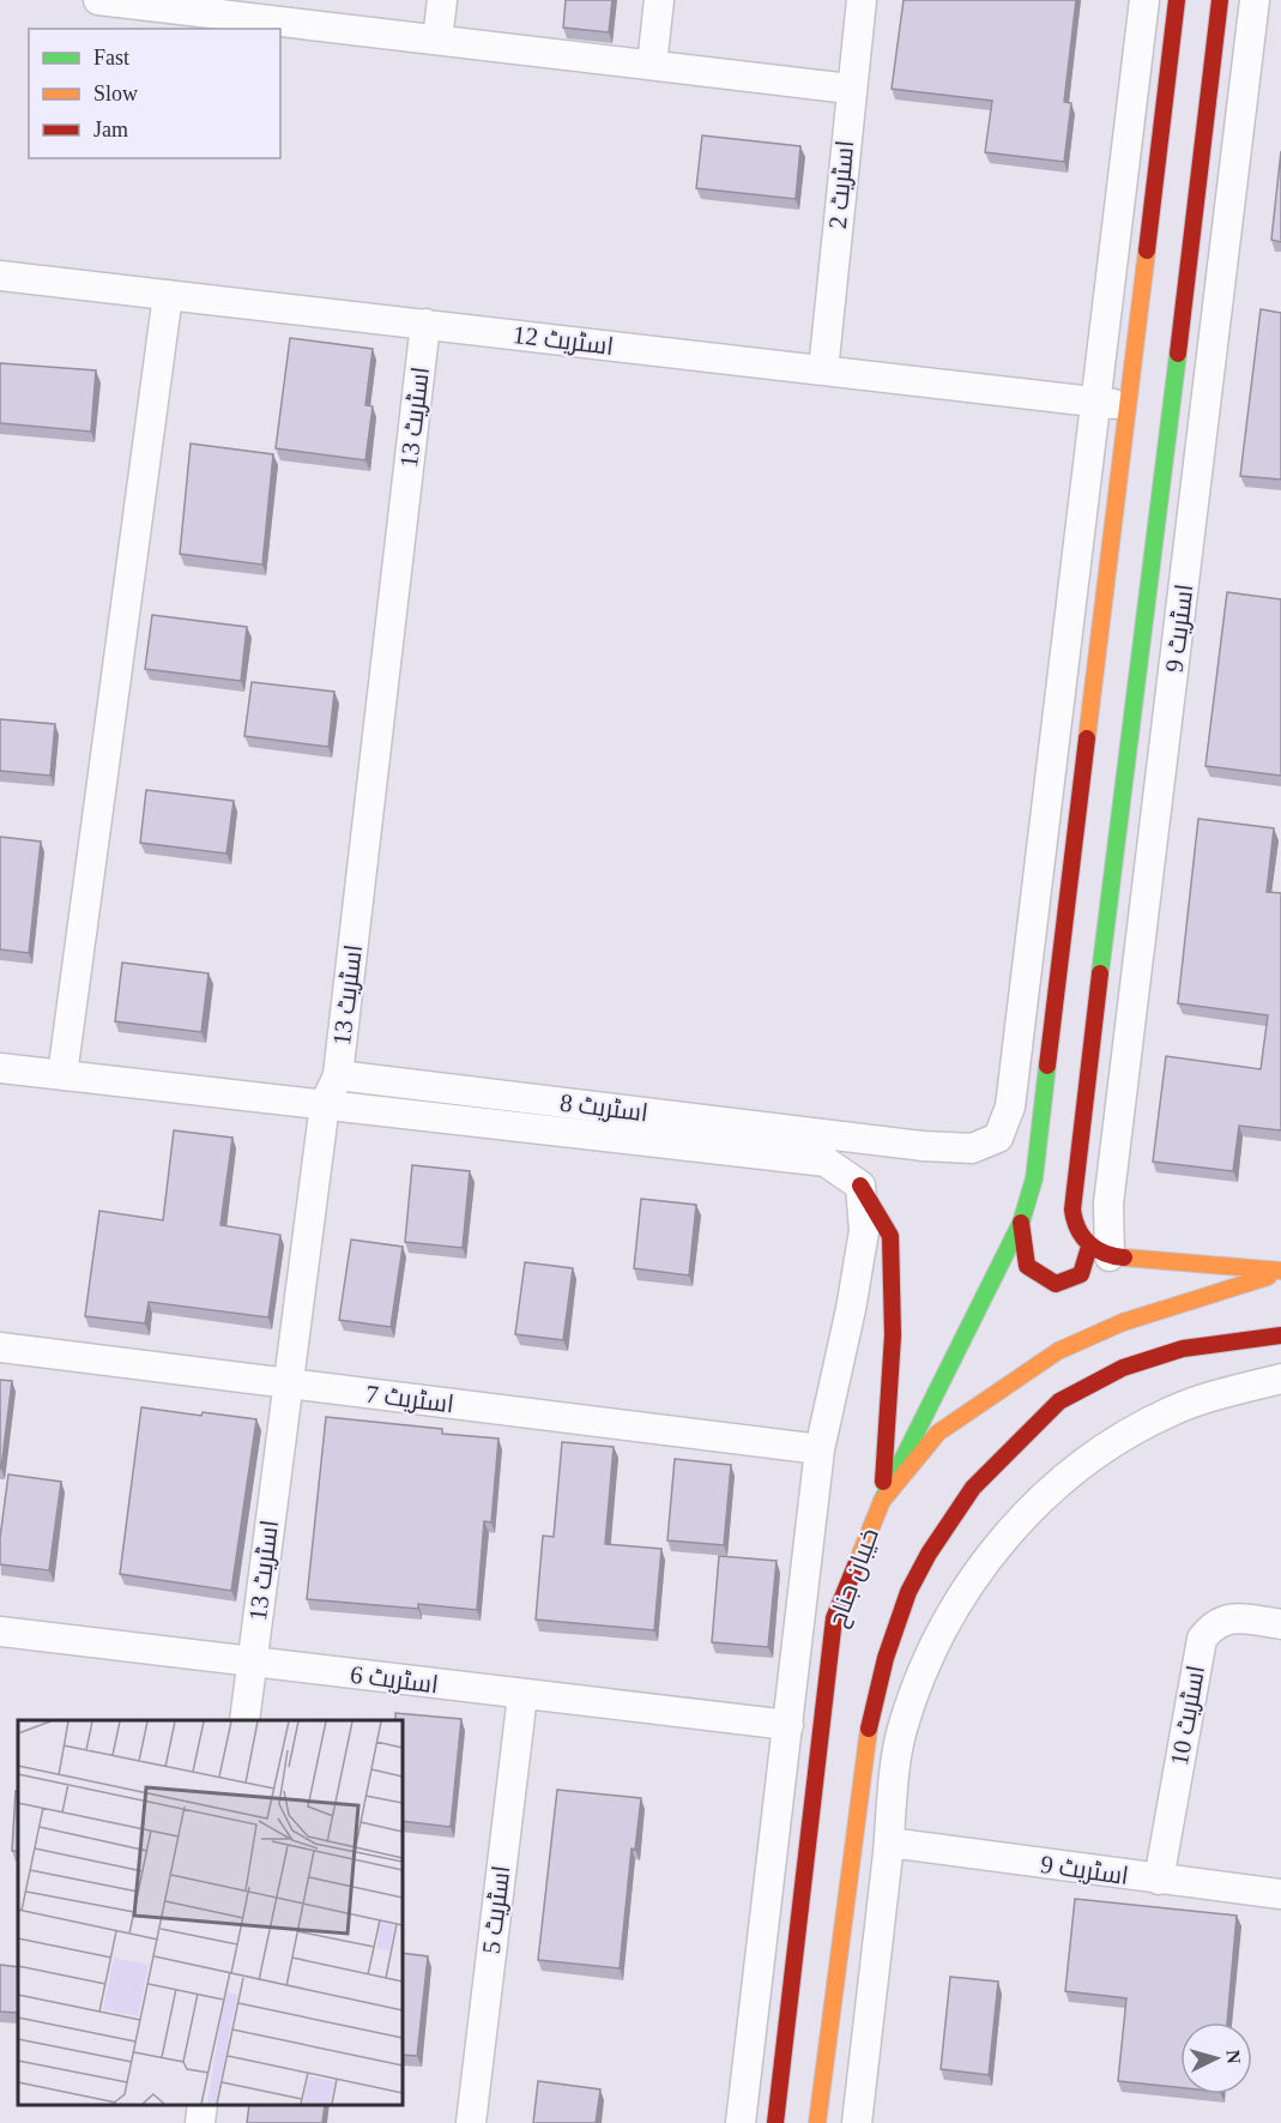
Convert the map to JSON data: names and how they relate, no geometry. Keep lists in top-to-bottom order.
{
  "streets": {
    "main road": ["خیبان جناح"],
    "street": [
      "اسٹریٹ 2",
      "اسٹریٹ 12",
      "اسٹریٹ 13",
      "اسٹریٹ 9",
      "اسٹریٹ 8",
      "اسٹریٹ 7",
      "اسٹریٹ 6",
      "اسٹریٹ 10",
      "اسٹریٹ 5"
    ]
  },
  "crossings": [
    ["اسٹریٹ 2", "اسٹریٹ 12"],
    ["اسٹریٹ 12", "اسٹریٹ 13"],
    ["اسٹریٹ 12", "اسٹریٹ 8"],
    ["اسٹریٹ 13", "اسٹریٹ 8"],
    ["اسٹریٹ 13", "اسٹریٹ 7"],
    ["اسٹریٹ 13", "اسٹریٹ 6"],
    ["اسٹریٹ 9", "خیبان جناح"],
    ["اسٹریٹ 9", "اسٹریٹ 10"],
    ["اسٹریٹ 6", "اسٹریٹ 5"]
  ],
  "legend": ["Fast", "Slow", "Jam"],
  "north": "right"
}
